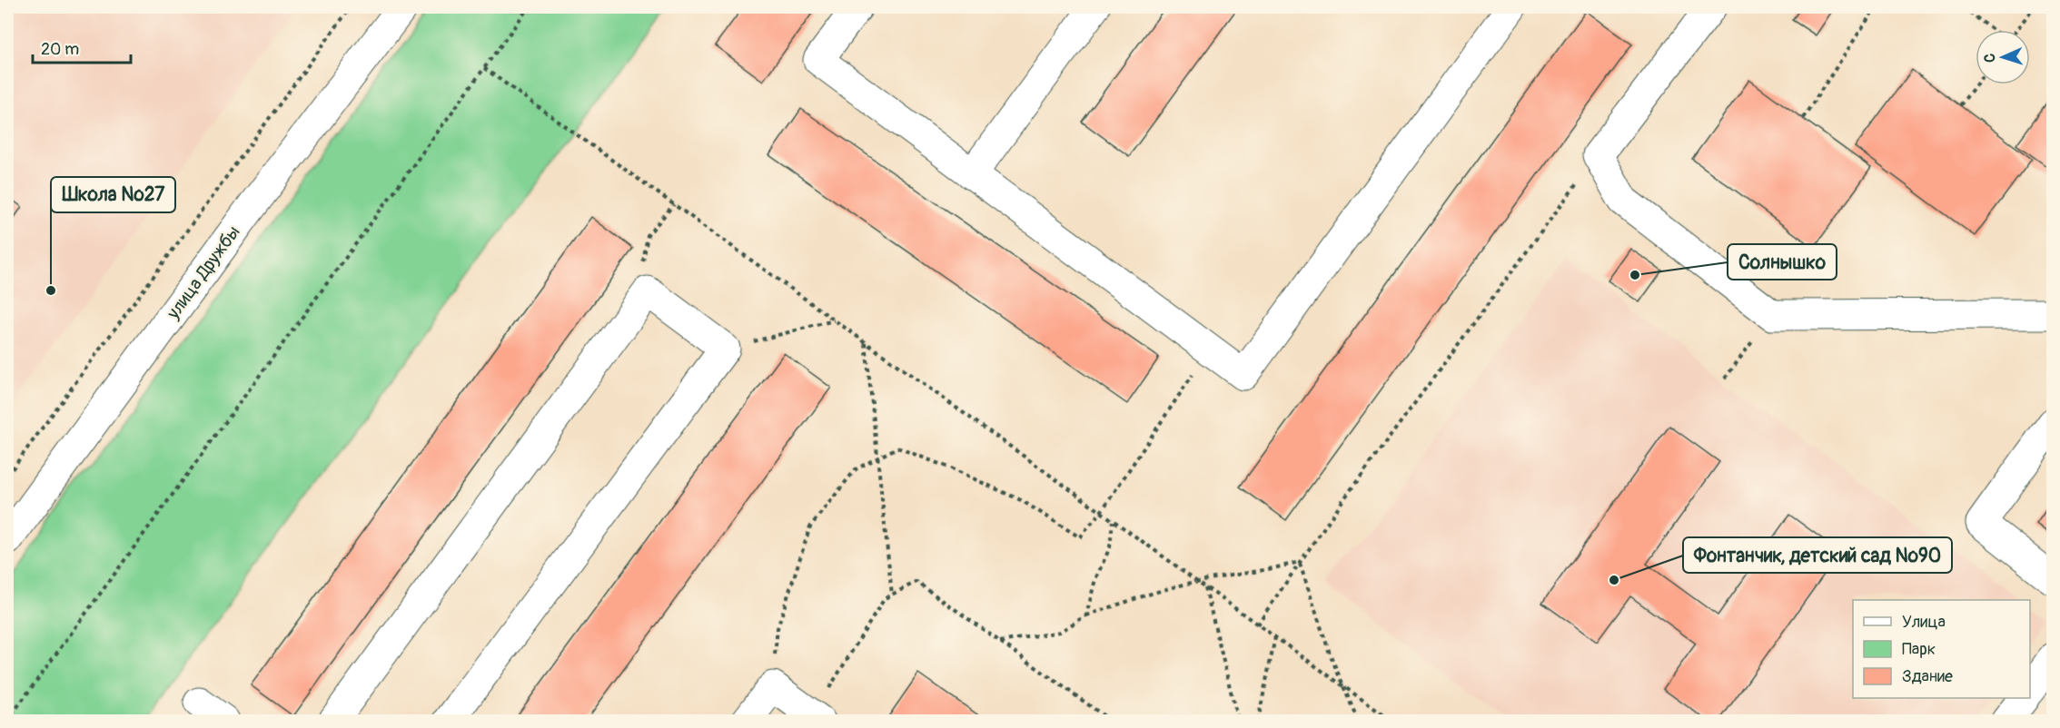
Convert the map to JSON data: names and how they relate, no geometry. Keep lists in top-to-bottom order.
{
  "streets": {
    "street": ["улица Дружбы"]
  },
  "places": ["Солнышко", "Школа №27", "Фонтанчик, детский сад №90"],
  "legend": ["Улица", "Парк", "Здание"],
  "scale_bar": "20 m",
  "north": "left"
}
